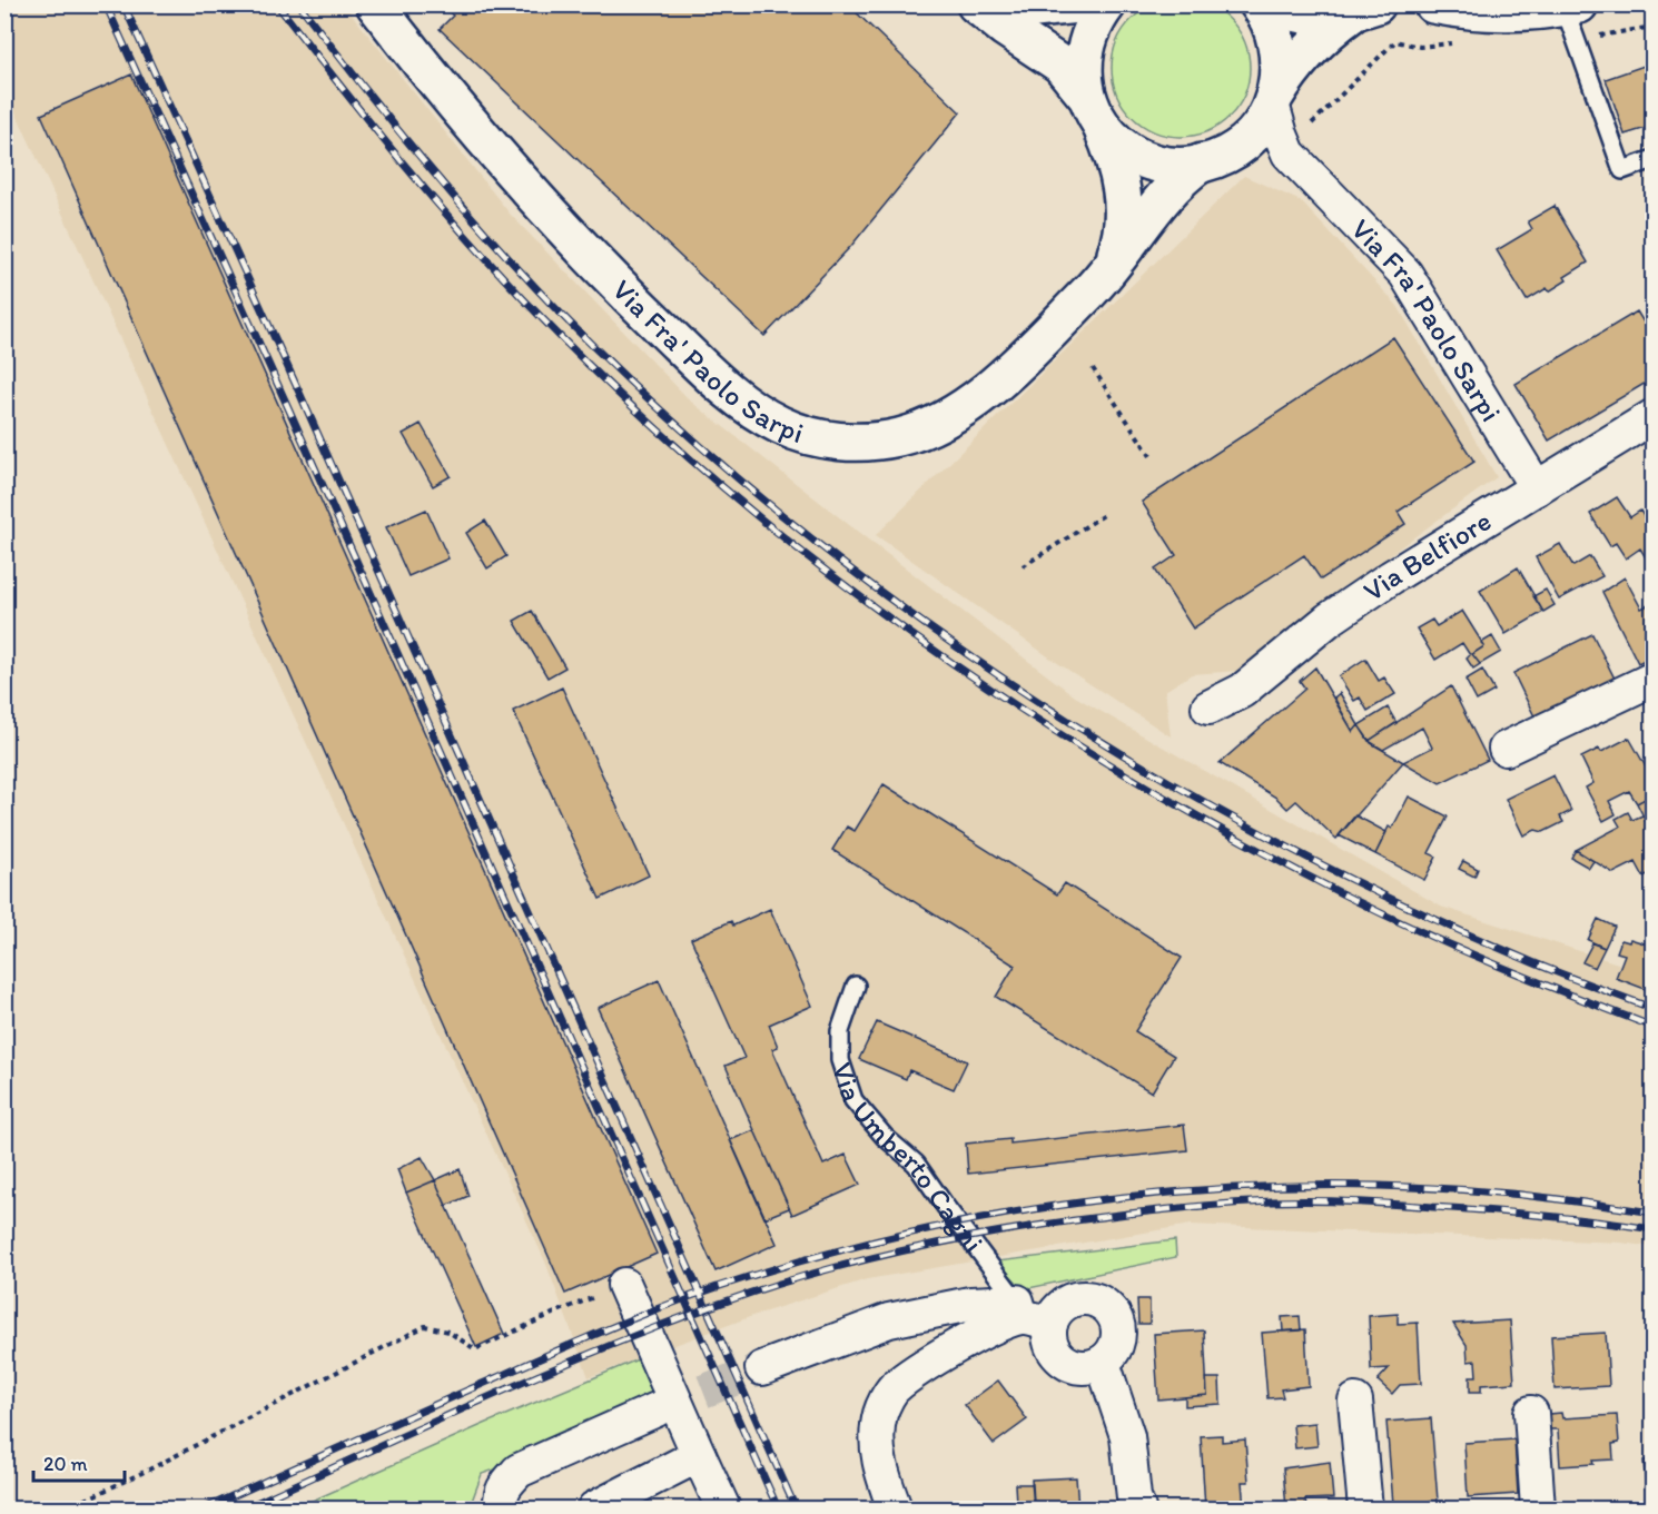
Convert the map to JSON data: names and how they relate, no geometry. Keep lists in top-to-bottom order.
{
  "streets": {
    "street": ["Via Fra' Paolo Sarpi", "Via Belfiore", "Via Umberto Cagni"]
  },
  "crossings": [
    ["Via Fra' Paolo Sarpi", "Via Belfiore"]
  ],
  "scale_bar": "20 m"
}
